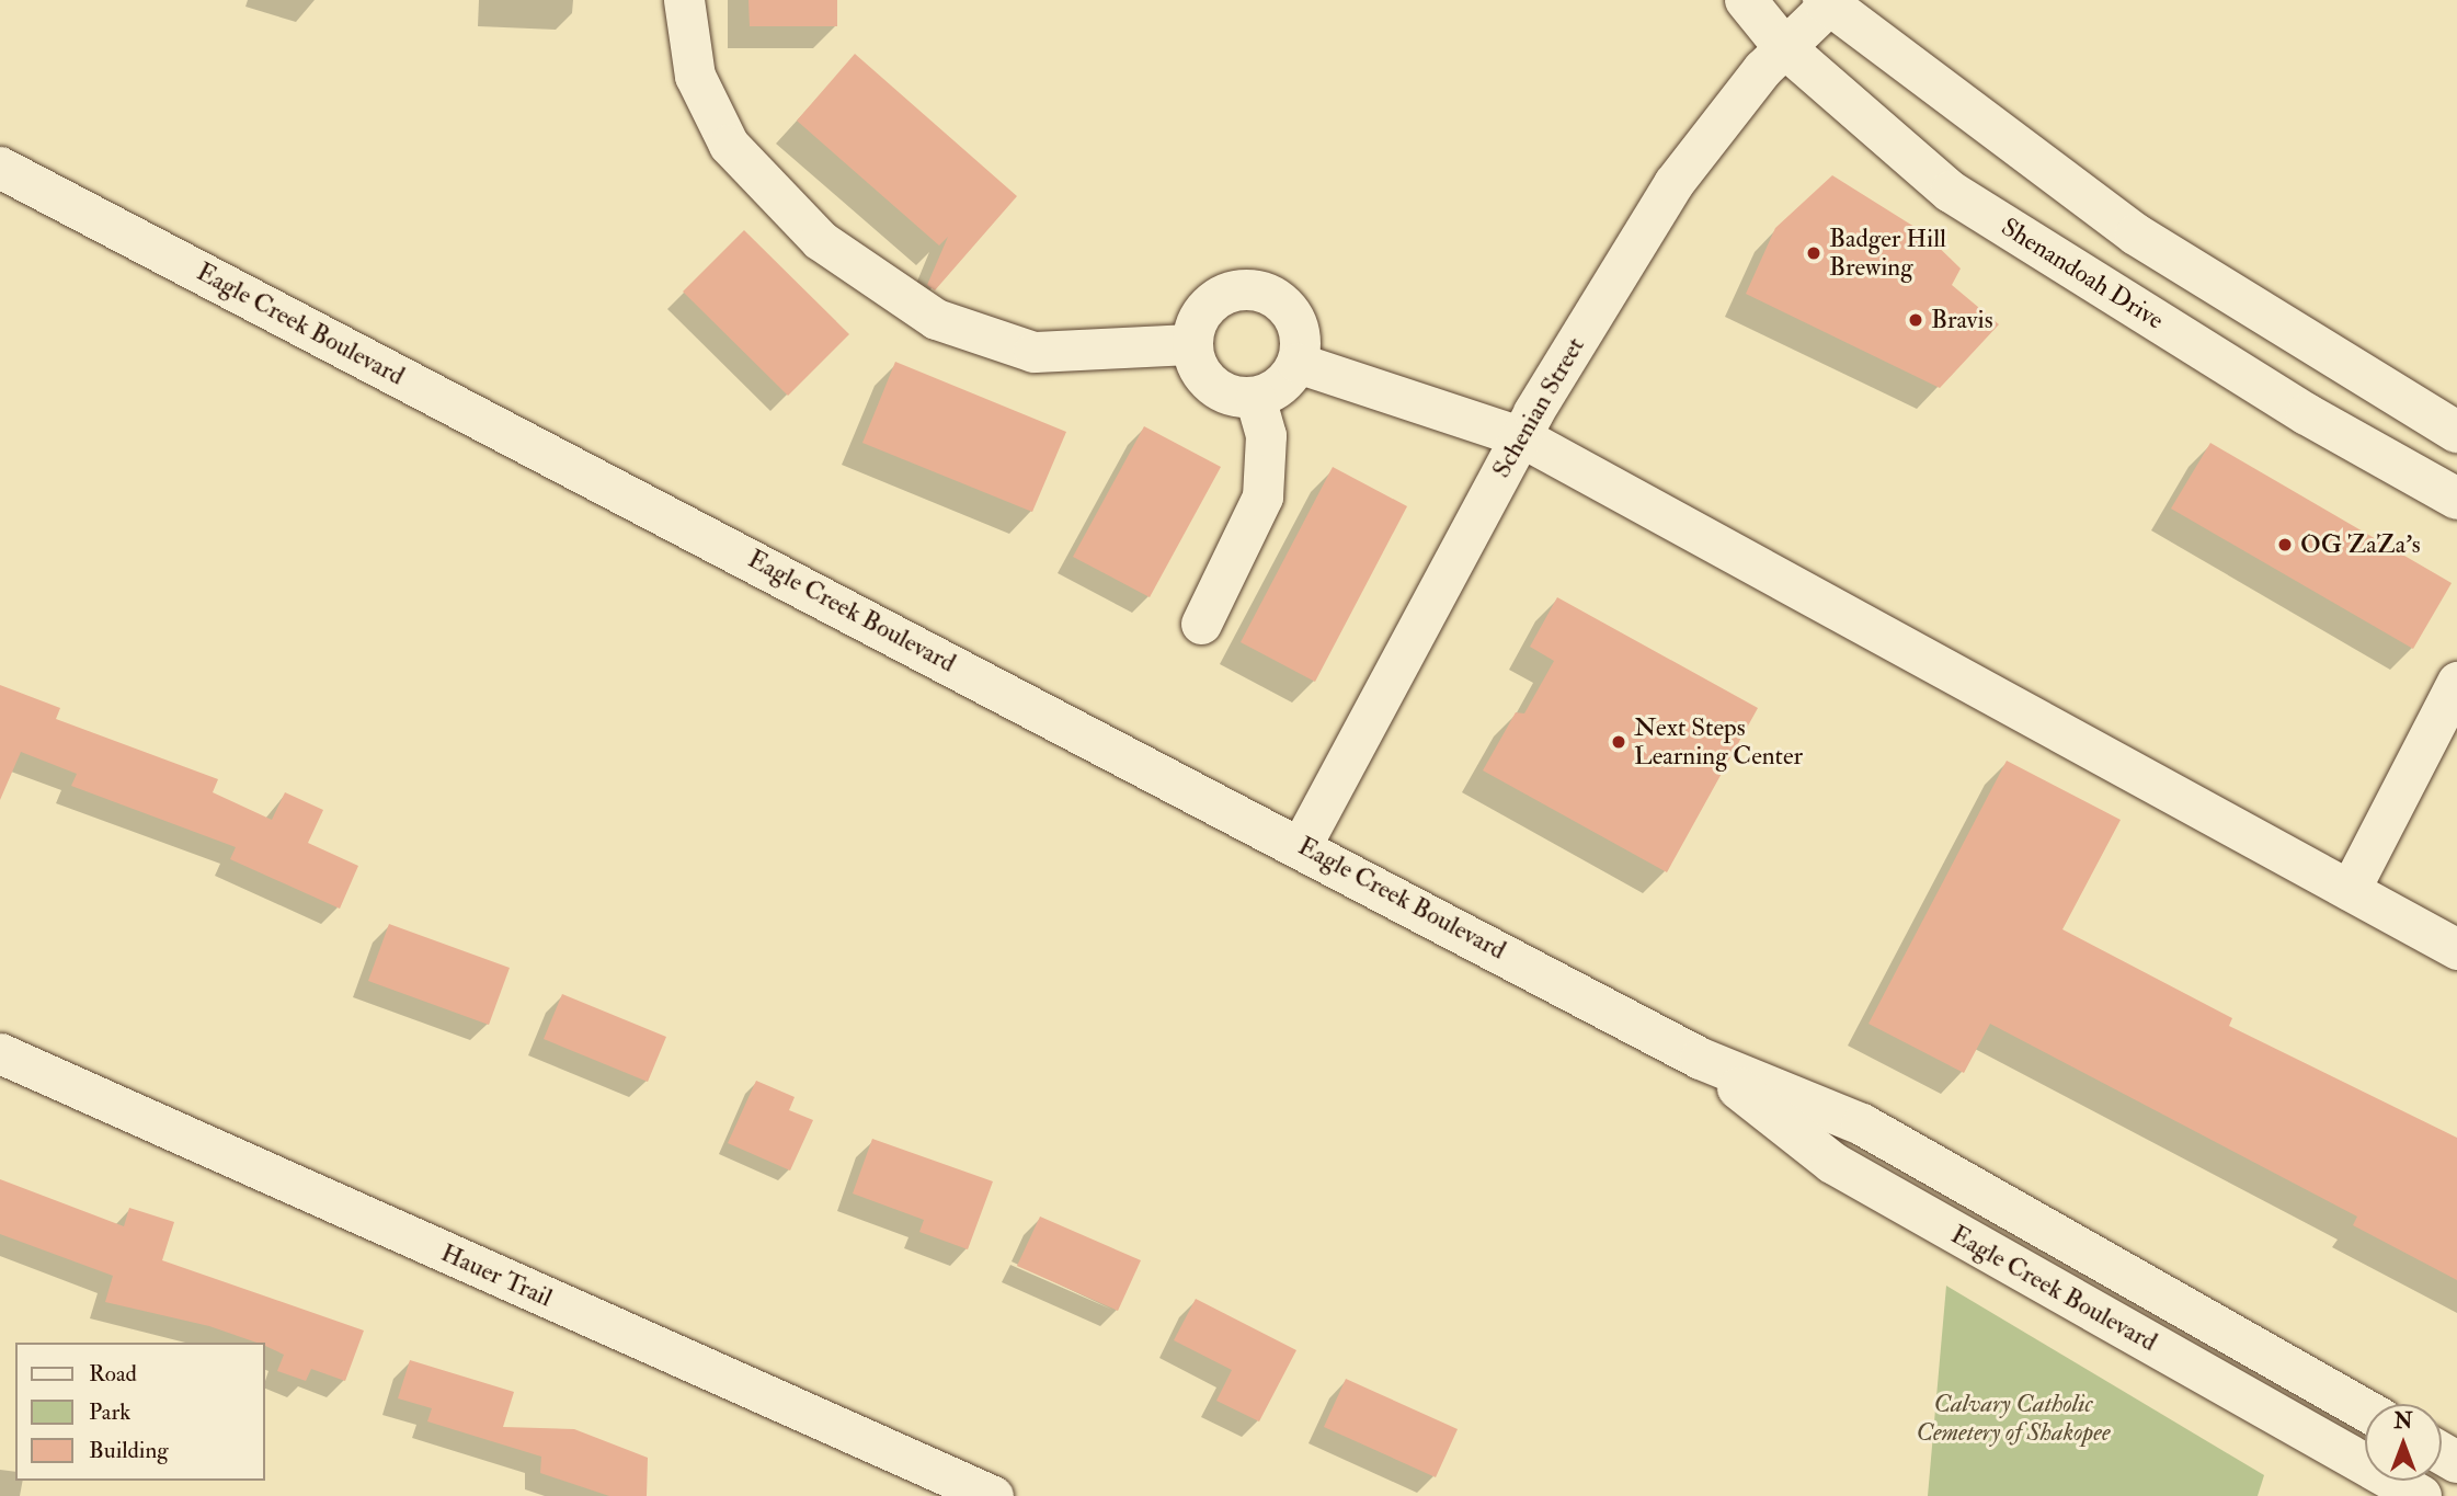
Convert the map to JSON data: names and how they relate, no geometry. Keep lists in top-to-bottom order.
{
  "streets": {
    "street": [
      "Shenandoah Drive",
      "Eagle Creek Boulevard",
      "Schenian Street",
      "Hauer Trail"
    ]
  },
  "crossings": [
    ["Shenandoah Drive", "Schenian Street"],
    ["Eagle Creek Boulevard", "Schenian Street"]
  ],
  "parks": ["Calvary Catholic Cemetery of Shakopee"],
  "places": [
    "Badger Hill Brewing",
    "Bravis",
    "OG ZaZa's",
    "Next Steps Learning Center"
  ],
  "legend": ["Road", "Park", "Building"],
  "north": "top"
}
